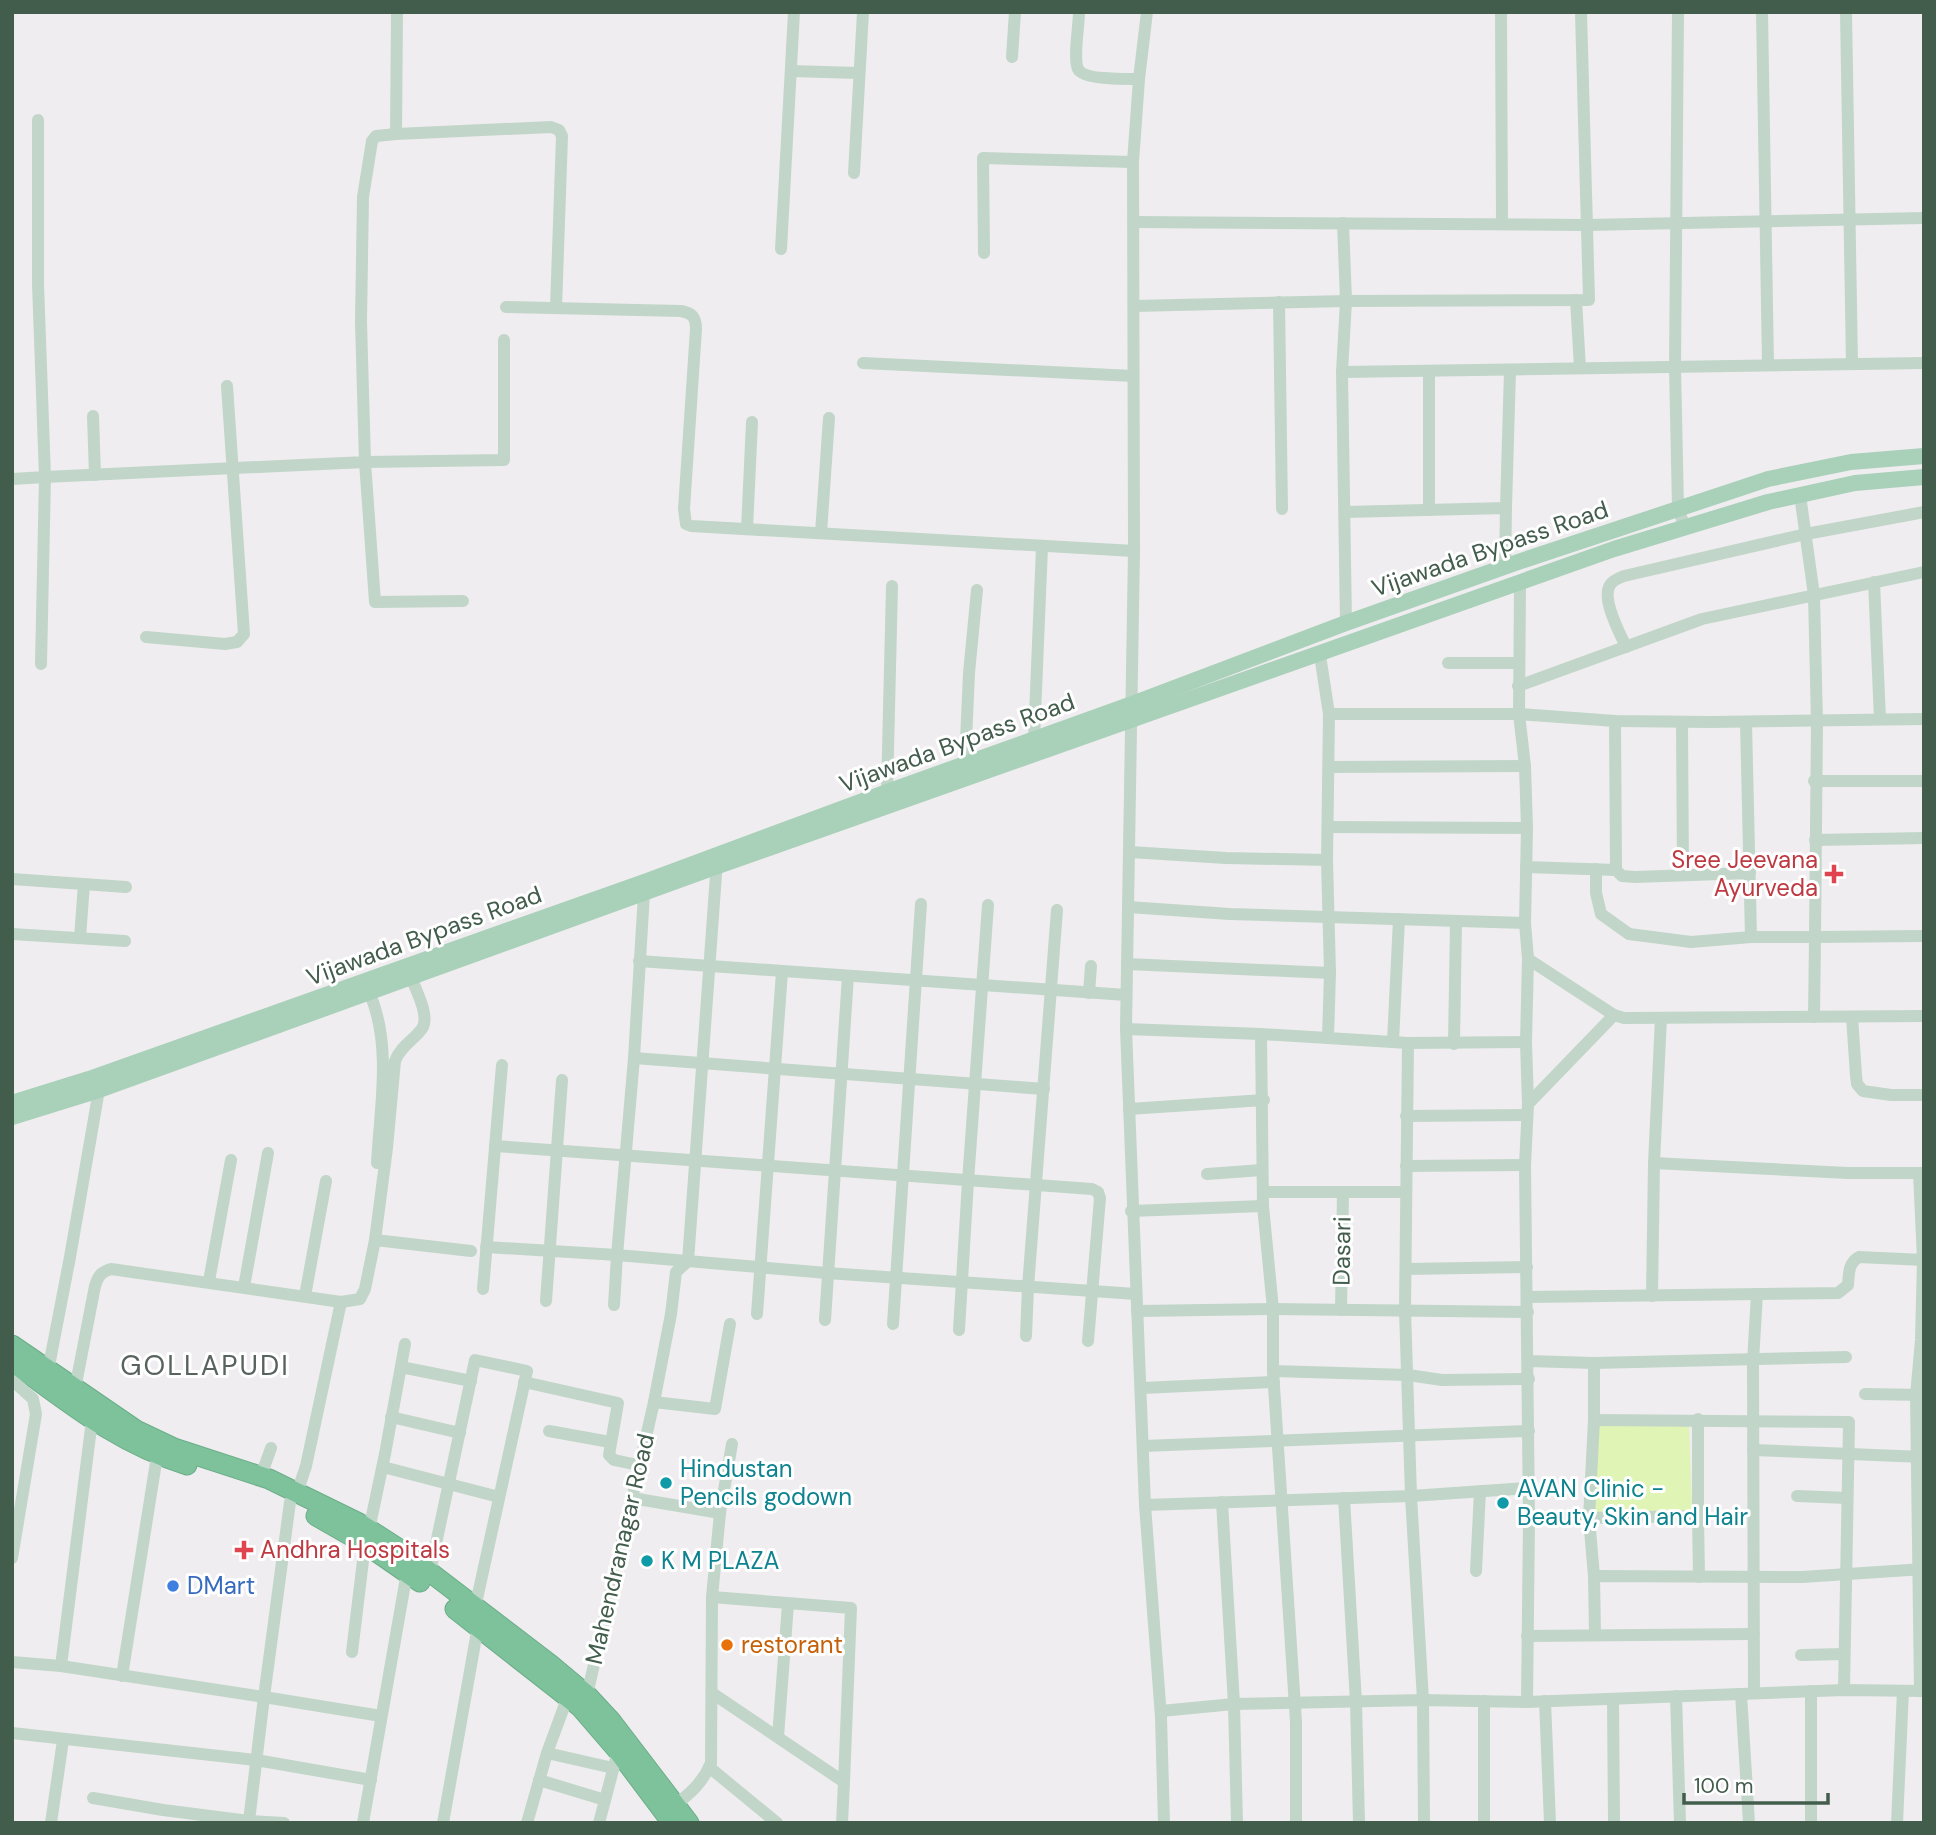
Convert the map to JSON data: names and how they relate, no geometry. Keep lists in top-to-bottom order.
{
  "streets": {
    "main road": ["Vijawada Bypass Road"],
    "street": ["Dasari", "Mahendranagar Road"]
  },
  "districts": ["GOLLAPUDI"],
  "places": {
    "health": ["Sree Jeevana Ayurveda", "Andhra Hospitals"],
    "other": [
      "Hindustan Pencils godown",
      "AVAN Clinic - Beauty, Skin and Hair",
      "K M PLAZA",
      "DMart",
      "restorant"
    ]
  },
  "scale_bar": "100 m"
}
